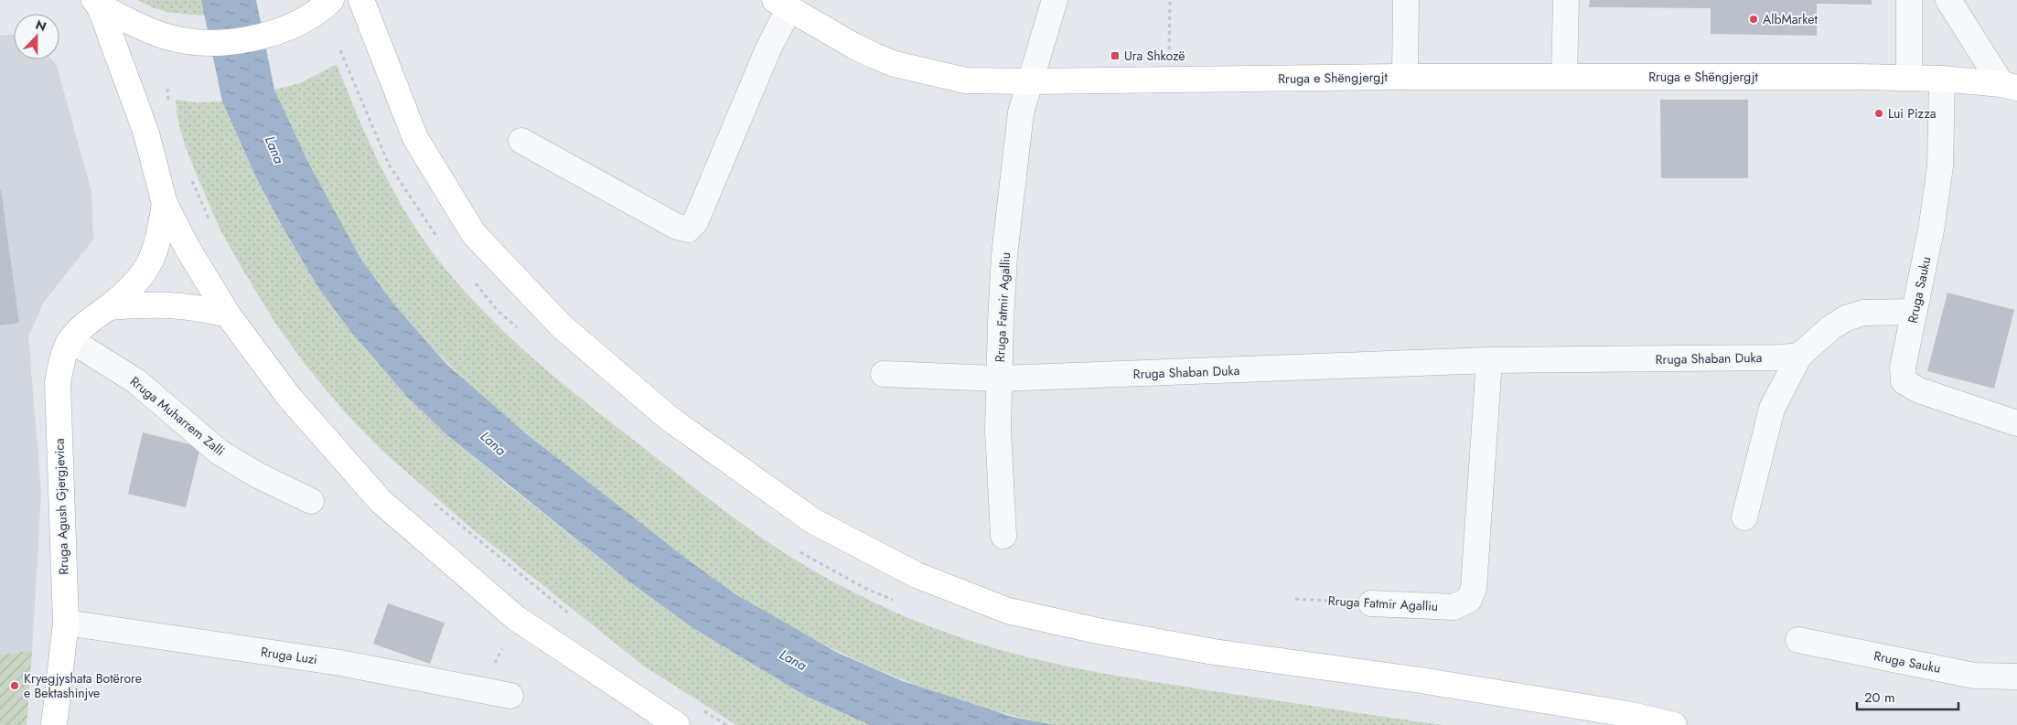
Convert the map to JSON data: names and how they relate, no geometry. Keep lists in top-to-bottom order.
{
  "streets": {
    "main road": ["Rruga e Shëngjergjt", "Rruga Agush Gjergjevica"],
    "street": [
      "Rruga Sauku",
      "Rruga Fatmir Agalliu",
      "Rruga Shaban Duka",
      "Rruga Muharrem Zalli",
      "Rruga Luzi"
    ]
  },
  "crossings": [
    ["Rruga e Shëngjergjt", "Rruga Sauku"],
    ["Rruga e Shëngjergjt", "Rruga Fatmir Agalliu"],
    ["Rruga Fatmir Agalliu", "Rruga Shaban Duka"],
    ["Rruga Muharrem Zalli", "Rruga Agush Gjergjevica"],
    ["Rruga Agush Gjergjevica", "Rruga Luzi"]
  ],
  "water": ["Lana"],
  "places": {
    "other": ["AlbMarket", "Lui Pizza", "Kryegjyshata Botërore e Bektashinjve"],
    "transit": ["Ura Shkozë"]
  },
  "scale_bar": "20 m",
  "north": "top"
}
